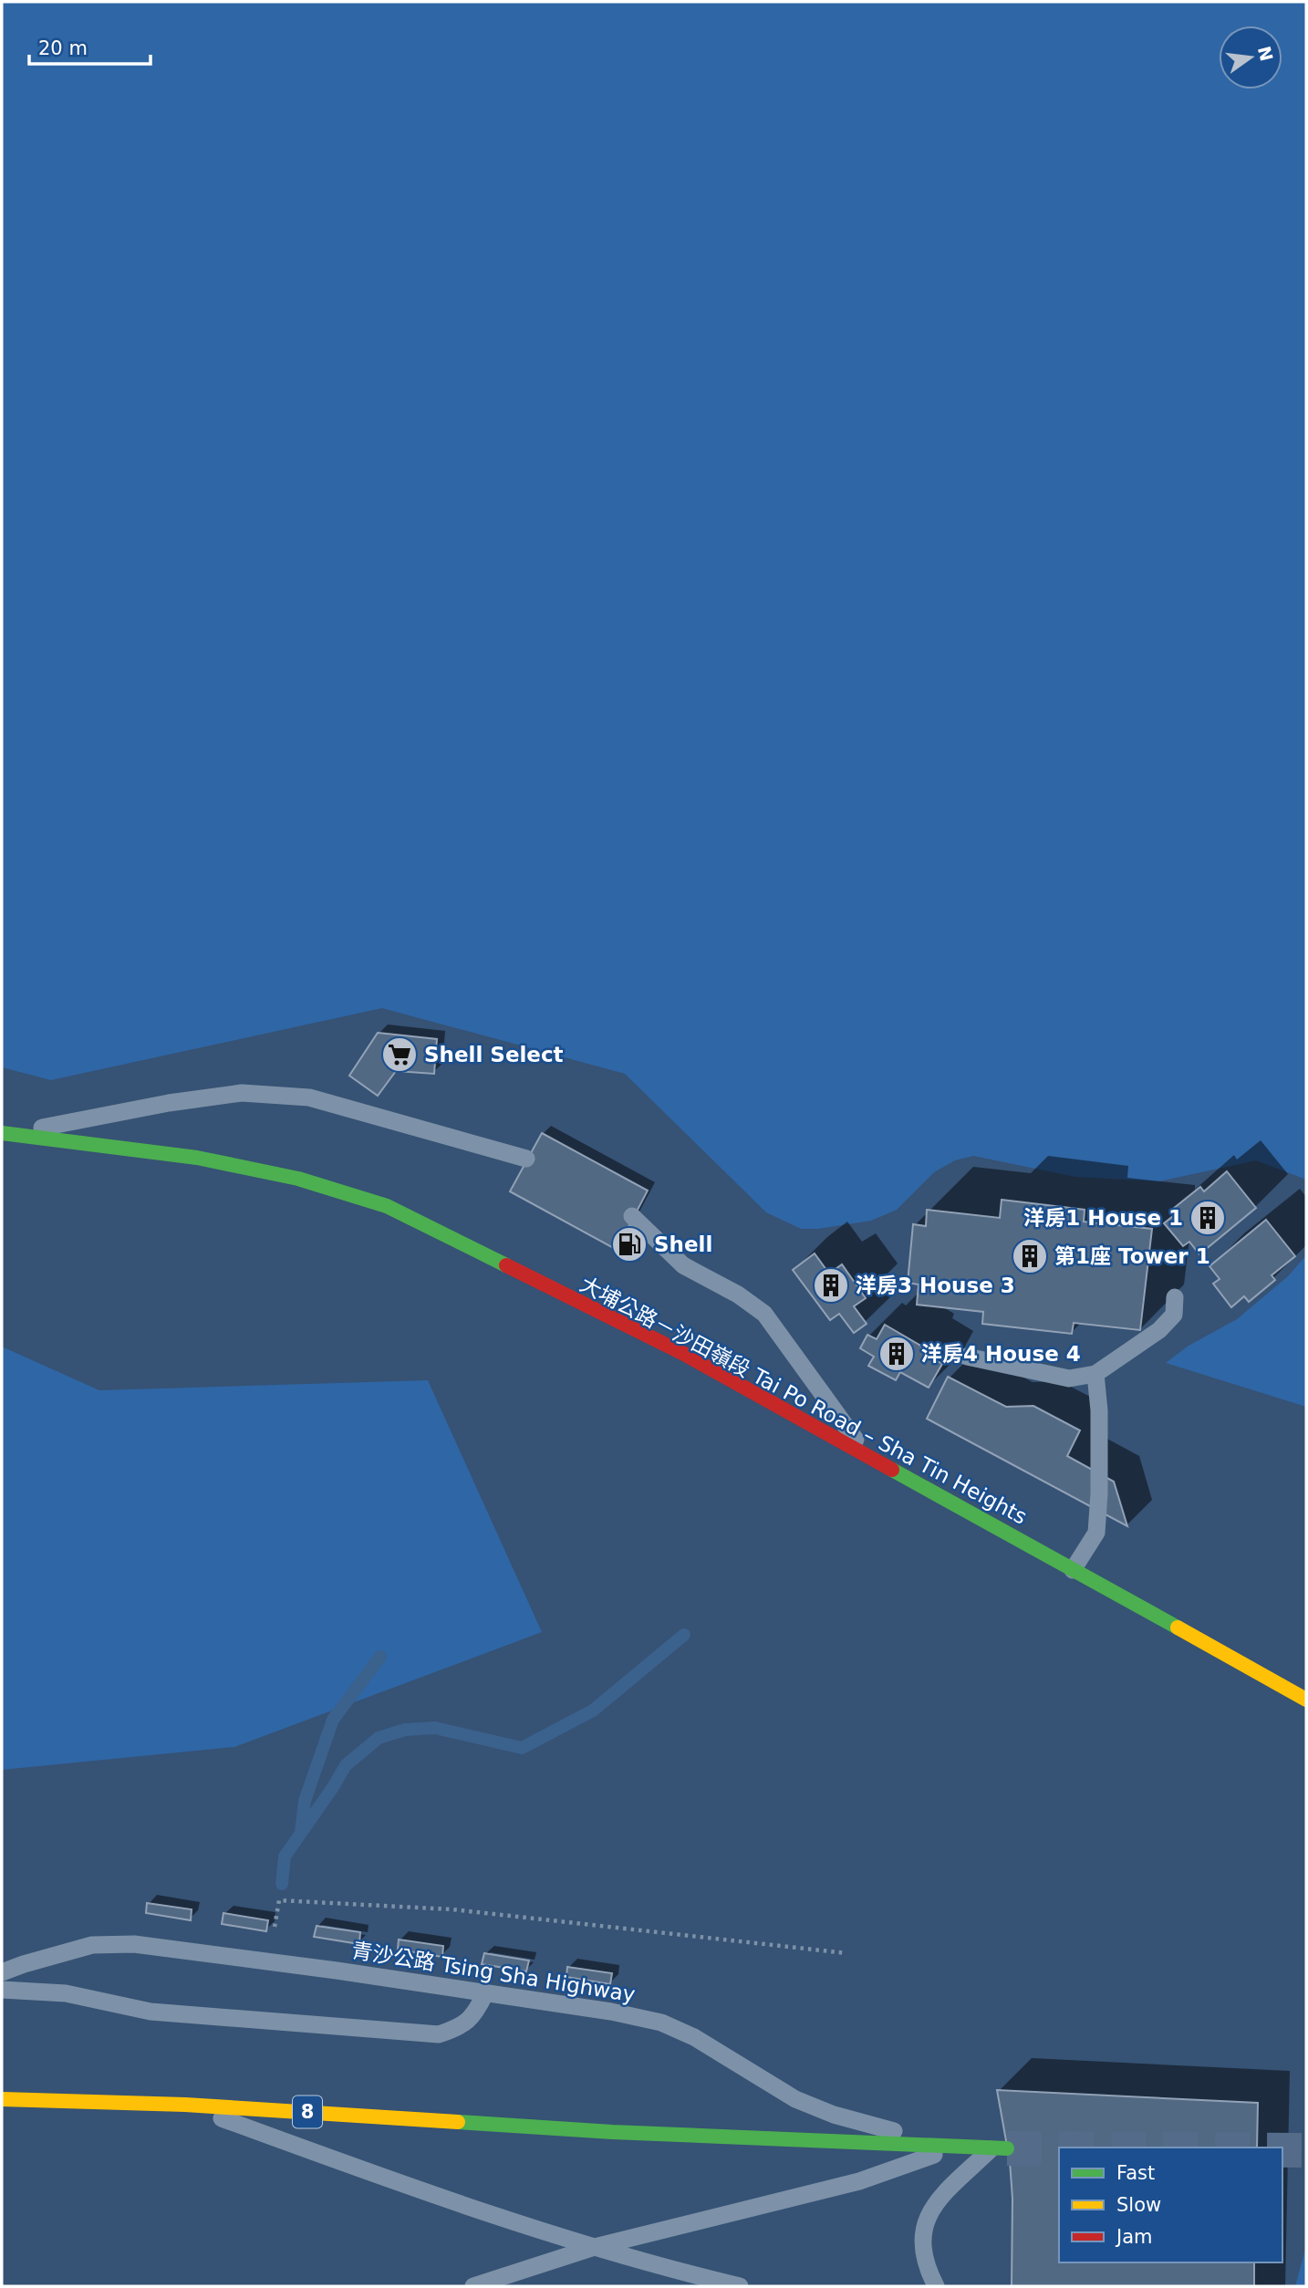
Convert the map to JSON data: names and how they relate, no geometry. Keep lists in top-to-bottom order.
{
  "streets": {
    "main road": ["大埔公路－沙田嶺段 Tai Po Road – Sha Tin Heights", "青沙公路 Tsing Sha Highway", "8"]
  },
  "places": {
    "supermarket": ["Shell Select"],
    "building": [
      "洋房1 House 1",
      "第1座 Tower 1",
      "洋房3 House 3",
      "洋房4 House 4"
    ],
    "fuel station": ["Shell"]
  },
  "legend": ["Fast", "Slow", "Jam"],
  "scale_bar": "20 m",
  "north": "right"
}
